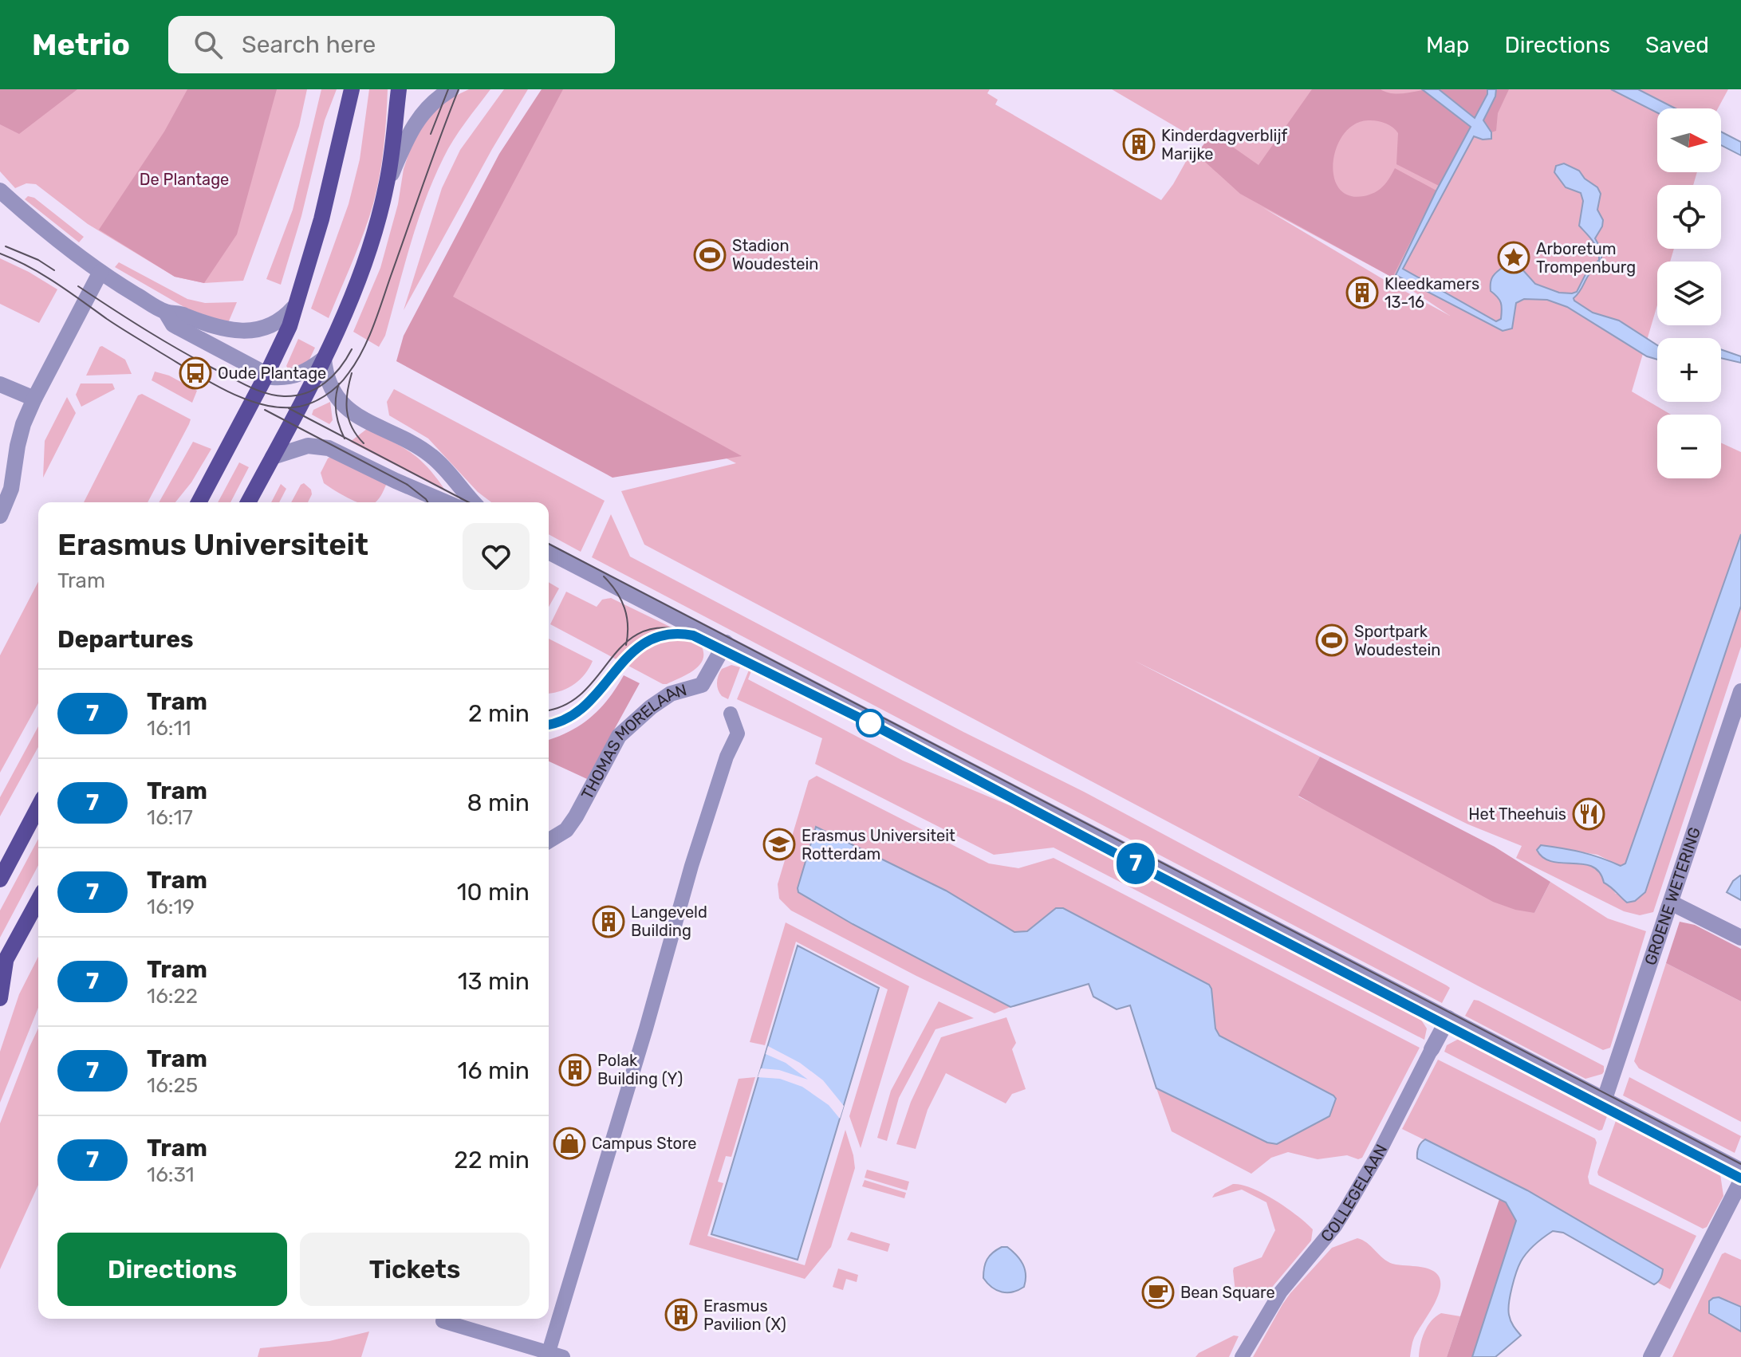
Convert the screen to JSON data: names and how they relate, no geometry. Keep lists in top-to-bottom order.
{
  "streets": {
    "street": ["THOMAS MORELAAN", "GROENE WETERING", "COLLEGELAAN"]
  },
  "parks": ["De Plantage"],
  "places": {
    "building": [
      "Kinderdagverblijf Marijke",
      "Kleedkamers 13-16",
      "Langeveld Building",
      "Polak Building (Y)",
      "Erasmus Pavilion (X)"
    ],
    "sports": ["Stadion Woudestein", "Sportpark Woudestein"],
    "place": ["Arboretum Trompenburg"],
    "bus stop": ["Oude Plantage"],
    "restaurant": ["Het Theehuis"],
    "school or university": ["Erasmus Universiteit Rotterdam"],
    "shop": ["Campus Store"],
    "cafe": ["Bean Square"]
  },
  "lines": ["tram line 7"],
  "north": "right",
  "page": {
    "header": "Metrio",
    "search": "Search here",
    "nav": ["Map", "Directions", "Saved"],
    "on_map": "7",
    "map_buttons": ["+", "−"],
    "heading": [
      ["Erasmus Universiteit", "Tram"],
      "Departures"
    ],
    "list": [
      {
        "mark": "7",
        "name": "Tram",
        "note": "16:11",
        "value": "2 min"
      },
      {
        "mark": "7",
        "name": "Tram",
        "note": "16:17",
        "value": "8 min"
      },
      {
        "mark": "7",
        "name": "Tram",
        "note": "16:19",
        "value": "10 min"
      },
      {
        "mark": "7",
        "name": "Tram",
        "note": "16:22",
        "value": "13 min"
      },
      {
        "mark": "7",
        "name": "Tram",
        "note": "16:25",
        "value": "16 min"
      },
      {
        "mark": "7",
        "name": "Tram",
        "note": "16:31",
        "value": "22 min"
      }
    ],
    "buttons": ["Directions", "Tickets"]
  }
}
